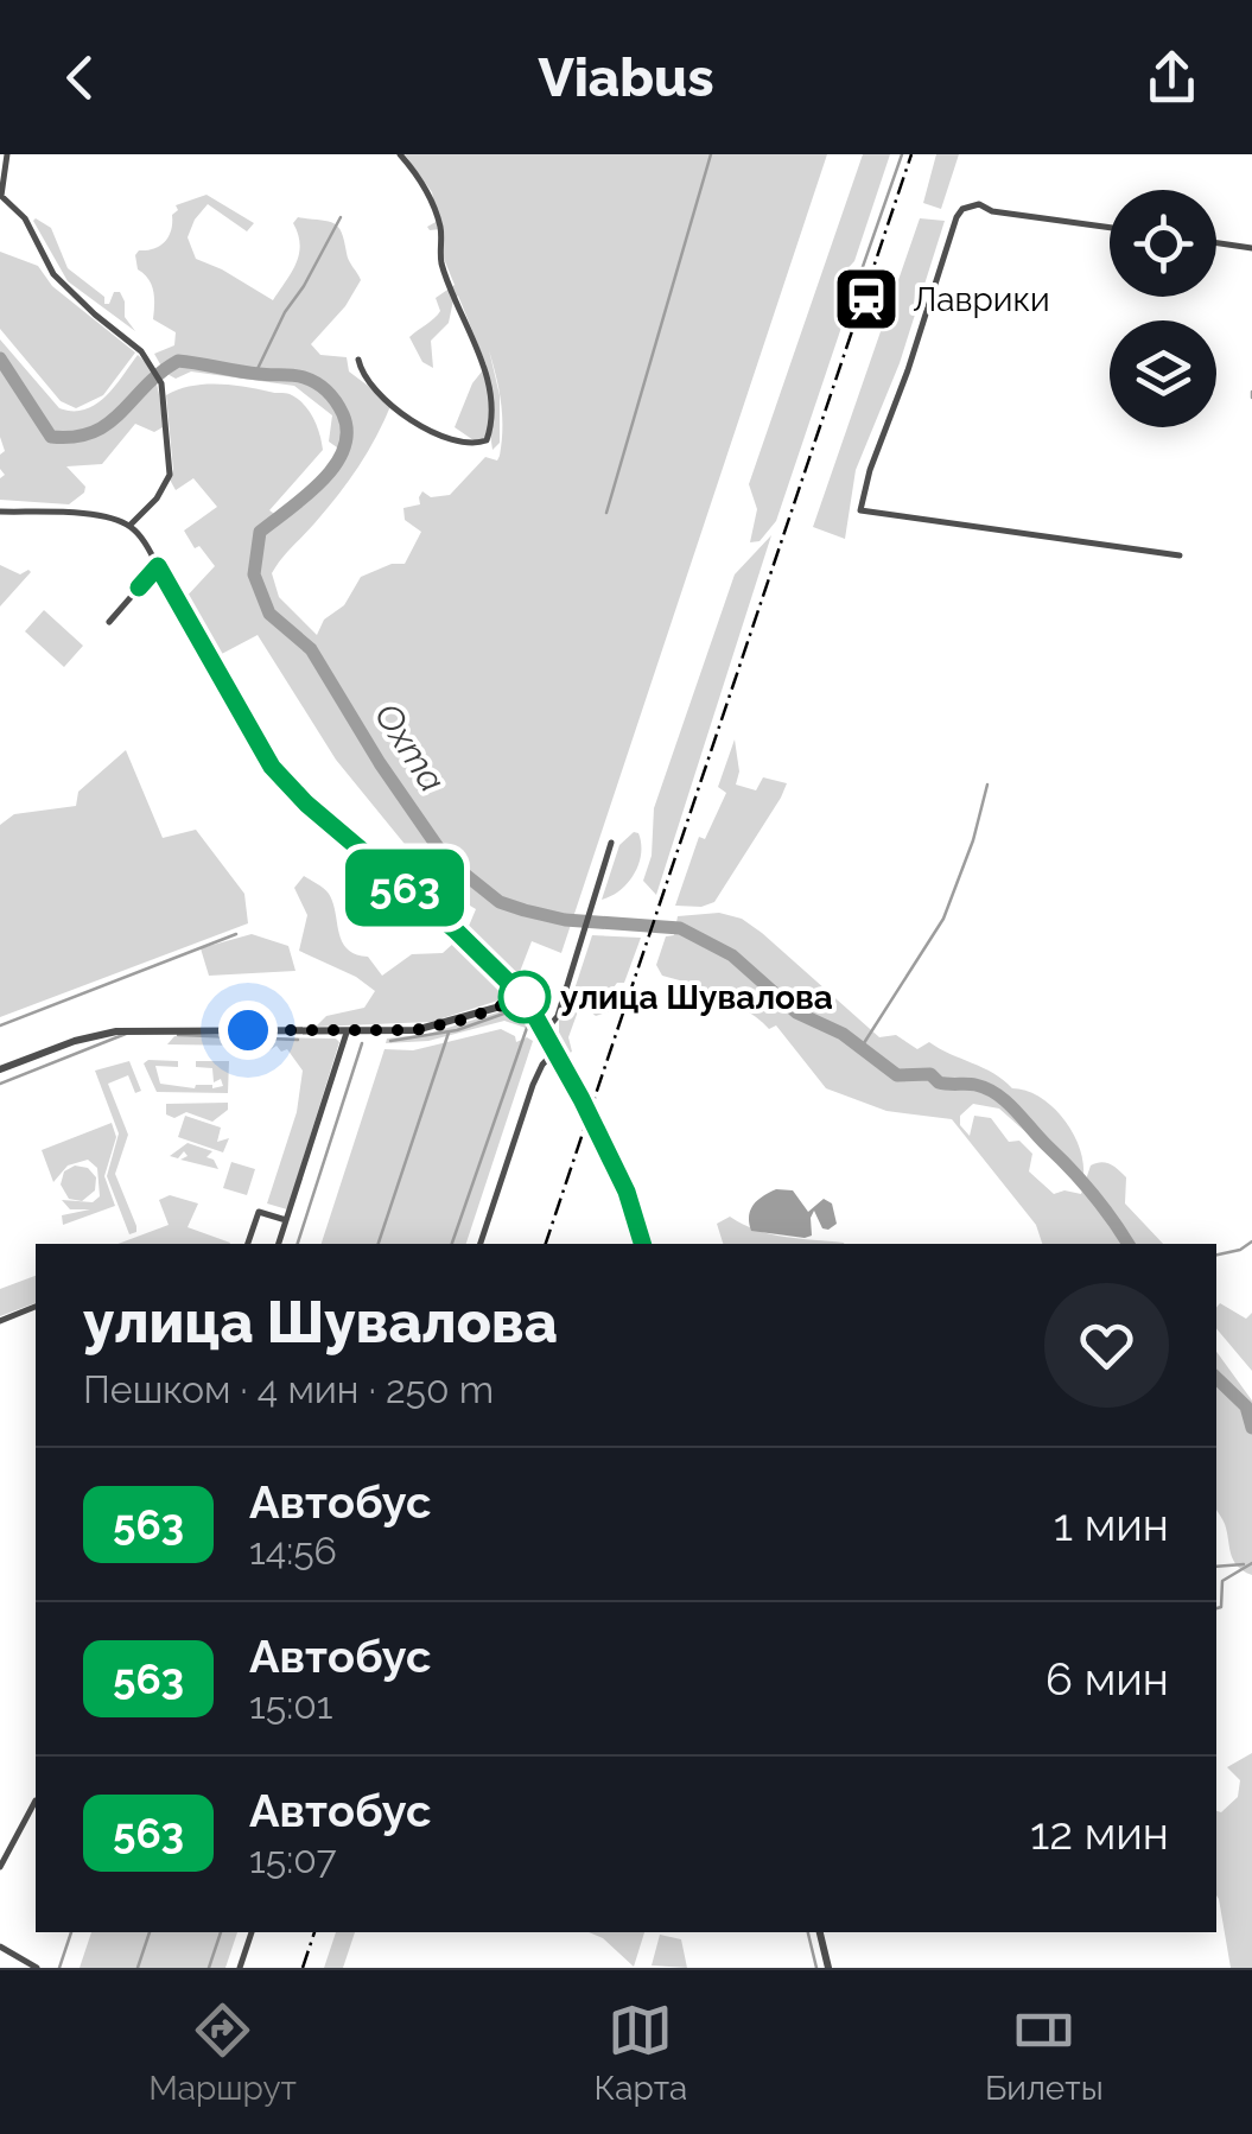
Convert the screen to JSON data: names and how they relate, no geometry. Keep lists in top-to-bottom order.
{
  "water": ["Охта"],
  "places": {
    "station": ["Лаврики"],
    "other": ["улица Шувалова"]
  },
  "lines": ["bus line 563"],
  "page": {
    "header": "Viabus",
    "on_map": "563",
    "heading": ["улица Шувалова", "Пешком · 4 мин · 250 m"],
    "list": [
      {
        "mark": "563",
        "name": "Автобус",
        "note": "14:56",
        "value": "1 мин"
      },
      {
        "mark": "563",
        "name": "Автобус",
        "note": "15:01",
        "value": "6 мин"
      },
      {
        "mark": "563",
        "name": "Автобус",
        "note": "15:07",
        "value": "12 мин"
      }
    ],
    "tabs": ["Маршрут", "Карта", "Билеты"]
  }
}
